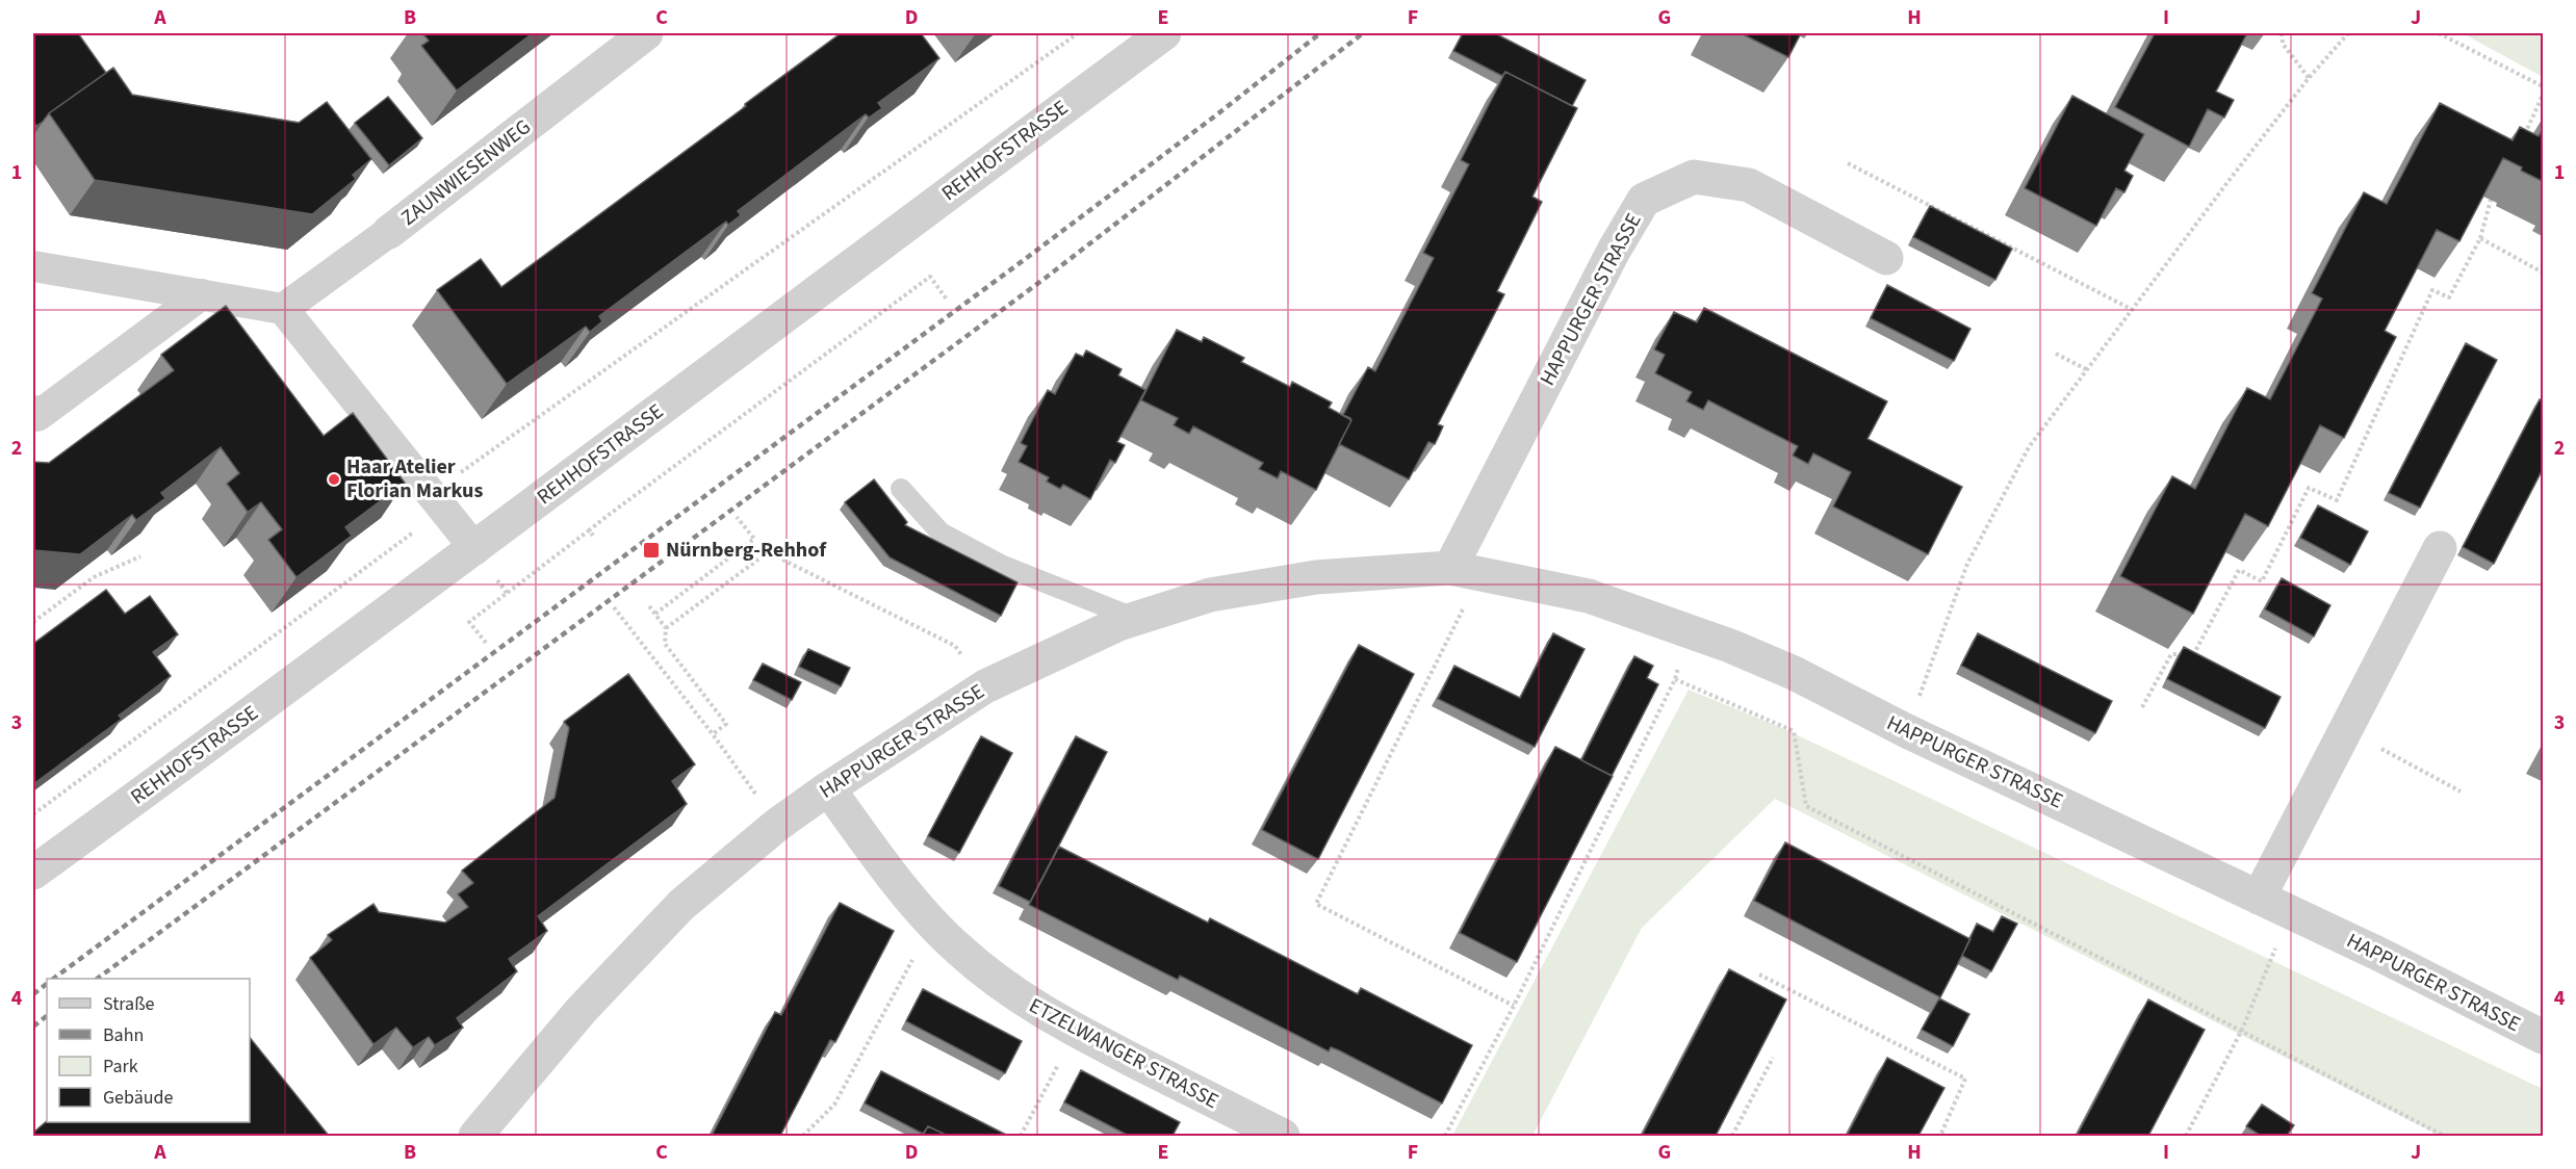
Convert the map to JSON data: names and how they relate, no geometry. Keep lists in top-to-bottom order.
{
  "streets": {
    "street": [
      "REHHOFSTRASSE",
      "ZAUNWIESENWEG",
      "HAPPURGER STRASSE",
      "ETZELWANGER STRASSE"
    ]
  },
  "crossings": [
    ["HAPPURGER STRASSE", "ETZELWANGER STRASSE"]
  ],
  "places": {
    "other": ["Haar Atelier Florian Markus"],
    "transit": ["Nürnberg-Rehhof"]
  },
  "legend": [
    "Straße",
    "Bahn",
    "Park",
    "Gebäude"
  ],
  "grid": {
    "columns": [
      "A",
      "B",
      "C",
      "D",
      "E",
      "F",
      "G",
      "H",
      "I",
      "J"
    ],
    "rows": [
      "1",
      "2",
      "3",
      "4"
    ]
  }
}
